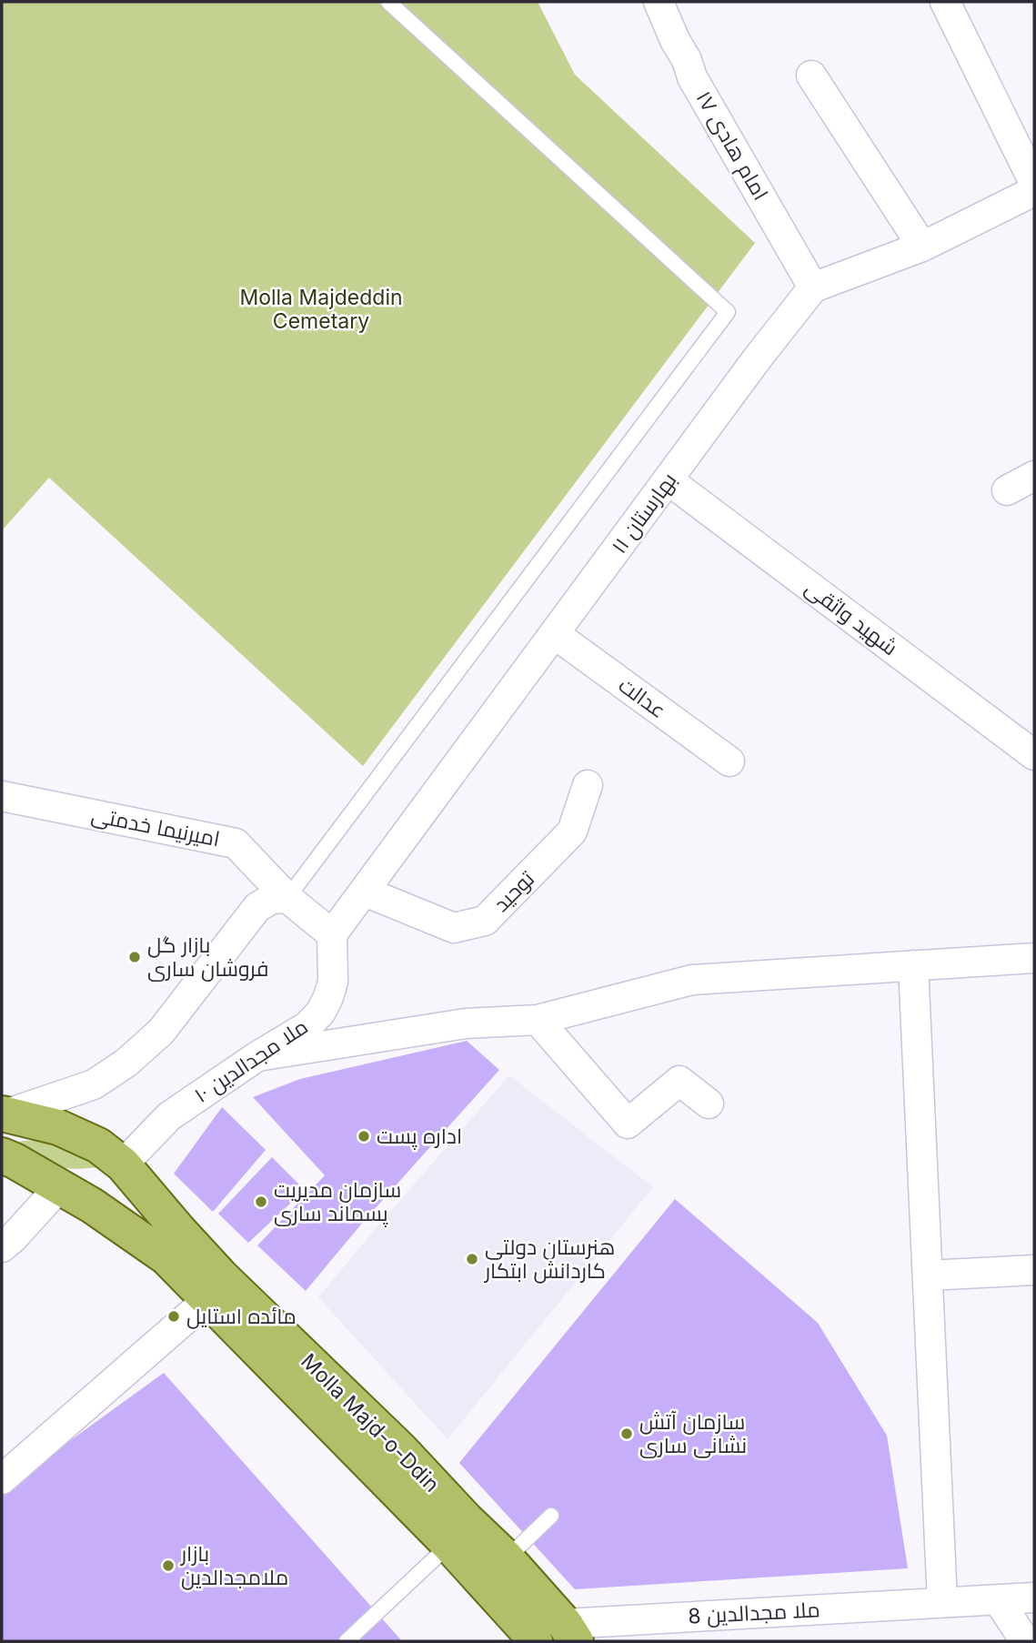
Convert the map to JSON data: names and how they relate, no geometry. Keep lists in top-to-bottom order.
{
  "streets": {
    "main road": ["Molla Majd-o-Ddin"],
    "street": [
      "امام هادی ۱۷",
      "بهارستان ۱۱",
      "شهید واثقی",
      "عدالت",
      "امیرنیما خدمتی",
      "توحید",
      "ملا مجدالدین ١٠",
      "ملا مجدالدین 8"
    ]
  },
  "crossings": [
    ["امام هادی ۱۷", "بهارستان ۱۱"],
    ["بهارستان ۱۱", "شهید واثقی"],
    ["بهارستان ۱۱", "عدالت"],
    ["بهارستان ۱۱", "امیرنیما خدمتی"],
    ["بهارستان ۱۱", "توحید"],
    ["بهارستان ۱۱", "ملا مجدالدین ١٠"],
    ["امیرنیما خدمتی", "ملا مجدالدین ١٠"],
    ["ملا مجدالدین ١٠", "Molla Majd-o-Ddin"],
    ["Molla Majd-o-Ddin", "ملا مجدالدین 8"]
  ],
  "parks": ["Molla Majdeddin Cemetary"],
  "places": [
    "بازار گل فروشان ساری",
    "اداره پست",
    "سازمان مدیریت پسماند ساری",
    "هنرستان دولتی کاردانش ابتکار",
    "مائده استایل",
    "سازمان آتش نشانی ساری",
    "بازار ملامجدالدین"
  ]
}
